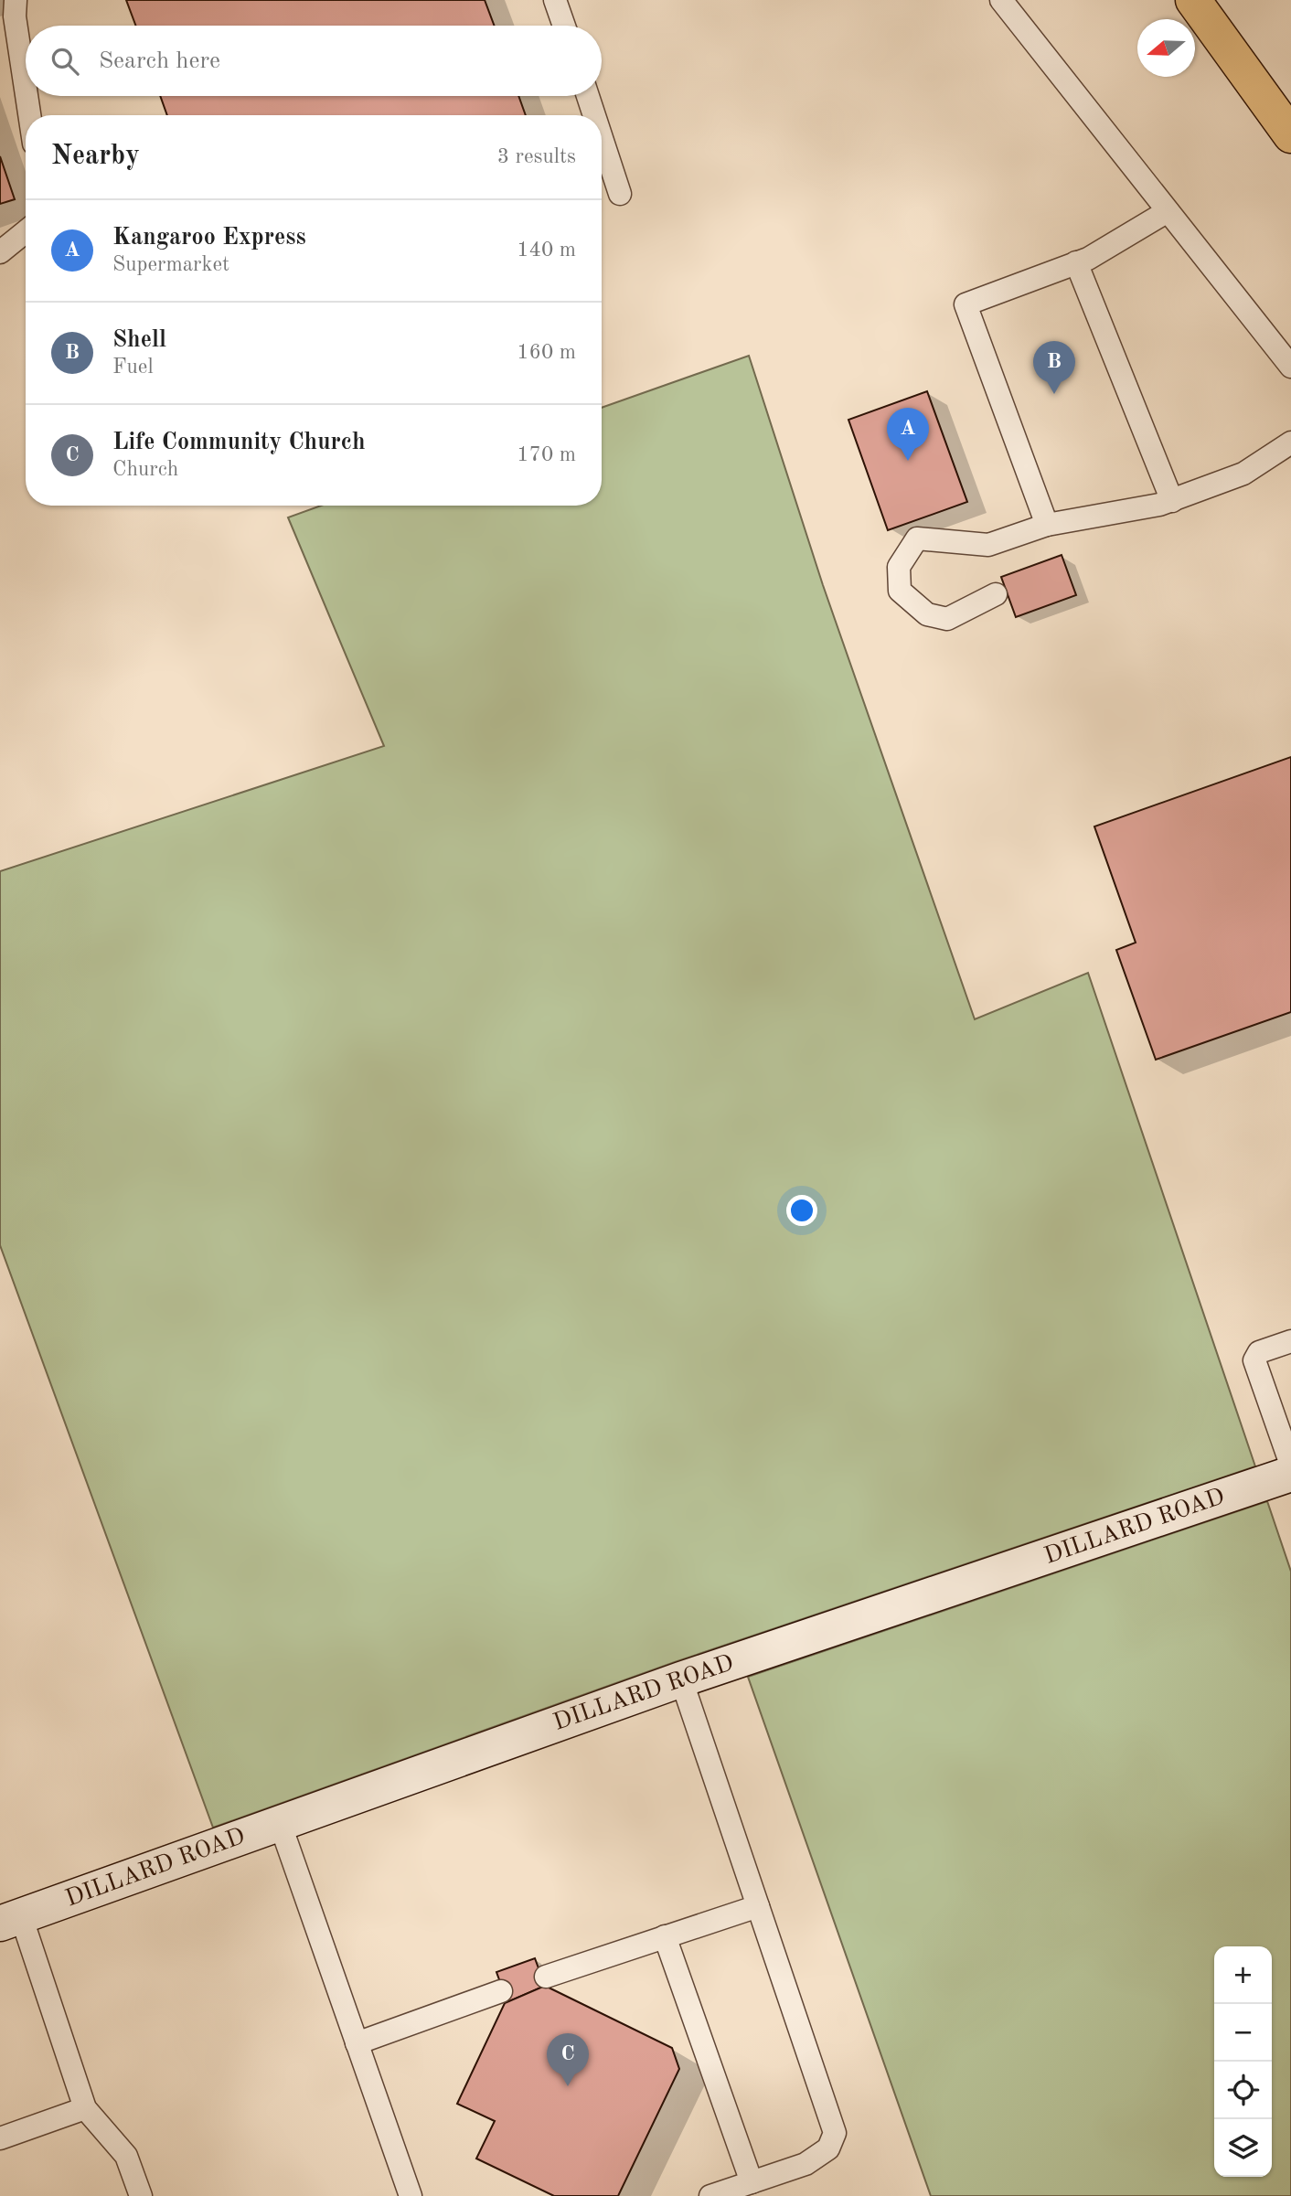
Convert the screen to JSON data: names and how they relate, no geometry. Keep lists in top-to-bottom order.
{
  "streets": {
    "street": ["DILLARD ROAD"]
  },
  "north": "left",
  "page": {
    "search": "Search here",
    "heading": ["Nearby", "3 results"],
    "list": [
      {
        "mark": "A",
        "name": "Kangaroo Express",
        "note": "Supermarket",
        "value": "140 m"
      },
      {
        "mark": "B",
        "name": "Shell",
        "note": "Fuel",
        "value": "160 m"
      },
      {
        "mark": "C",
        "name": "Life Community Church",
        "note": "Church",
        "value": "170 m"
      }
    ],
    "pins": ["B", "A", "C"],
    "map_buttons": ["+", "−"]
  }
}
